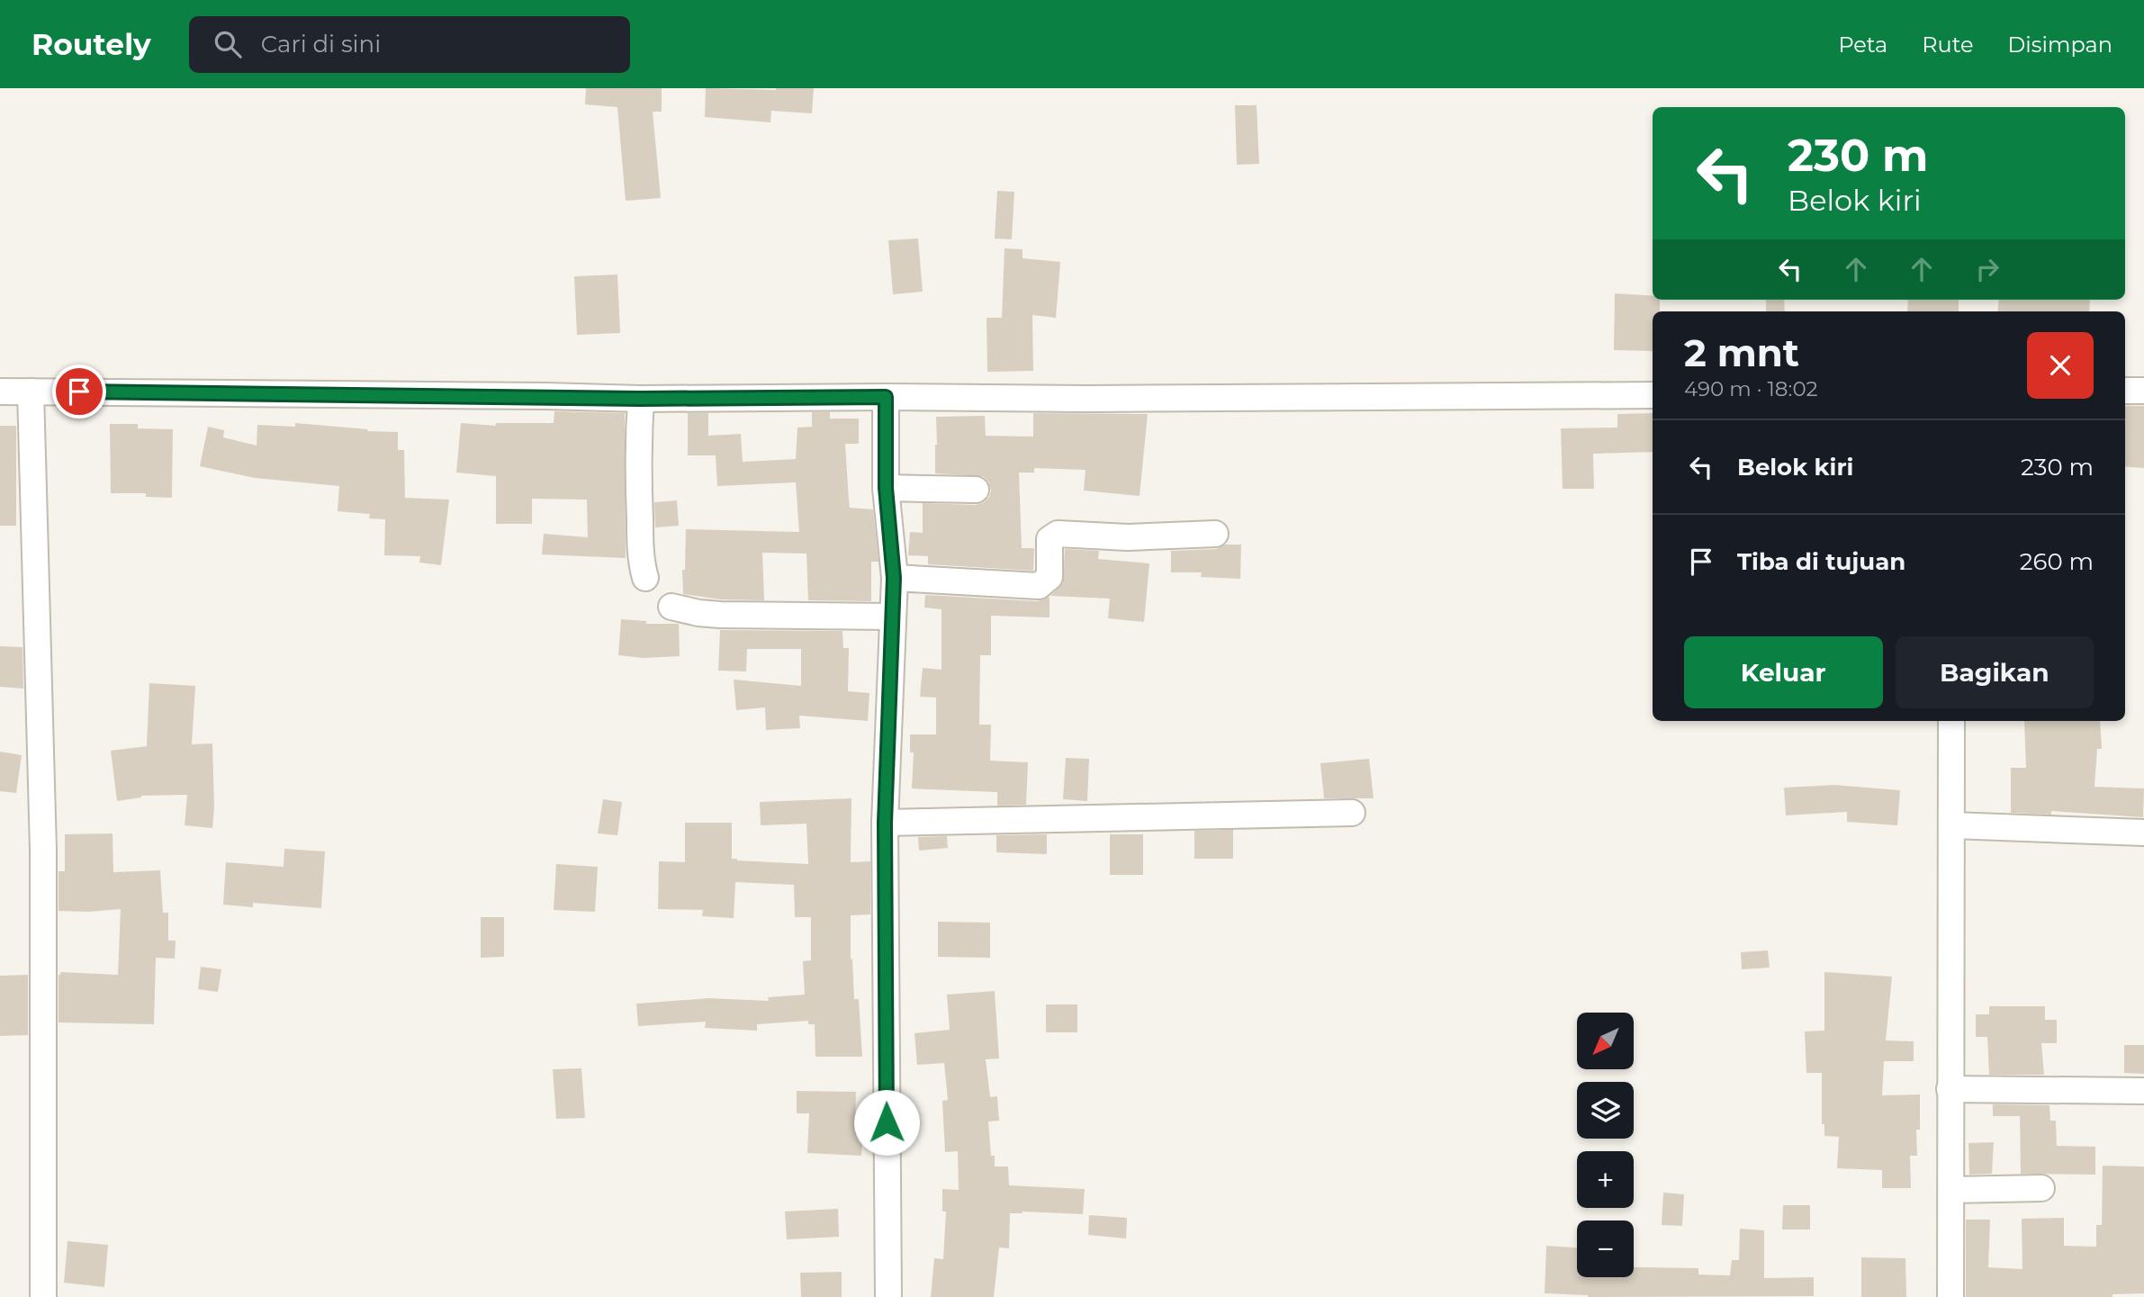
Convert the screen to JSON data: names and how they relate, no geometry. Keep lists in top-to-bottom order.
{
  "north": "bottom left",
  "page": {
    "header": "Routely",
    "search": "Cari di sini",
    "nav": ["Peta", "Rute", "Disimpan"],
    "turn": ["230 m", "Belok kiri"],
    "heading": ["2 mnt", "490 m · 18:02"],
    "list": [
      {
        "name": "Belok kiri",
        "value": "230 m"
      },
      {
        "name": "Tiba di tujuan",
        "value": "260 m"
      }
    ],
    "buttons": ["Keluar", "Bagikan"],
    "map_buttons": ["+", "−"]
  }
}
